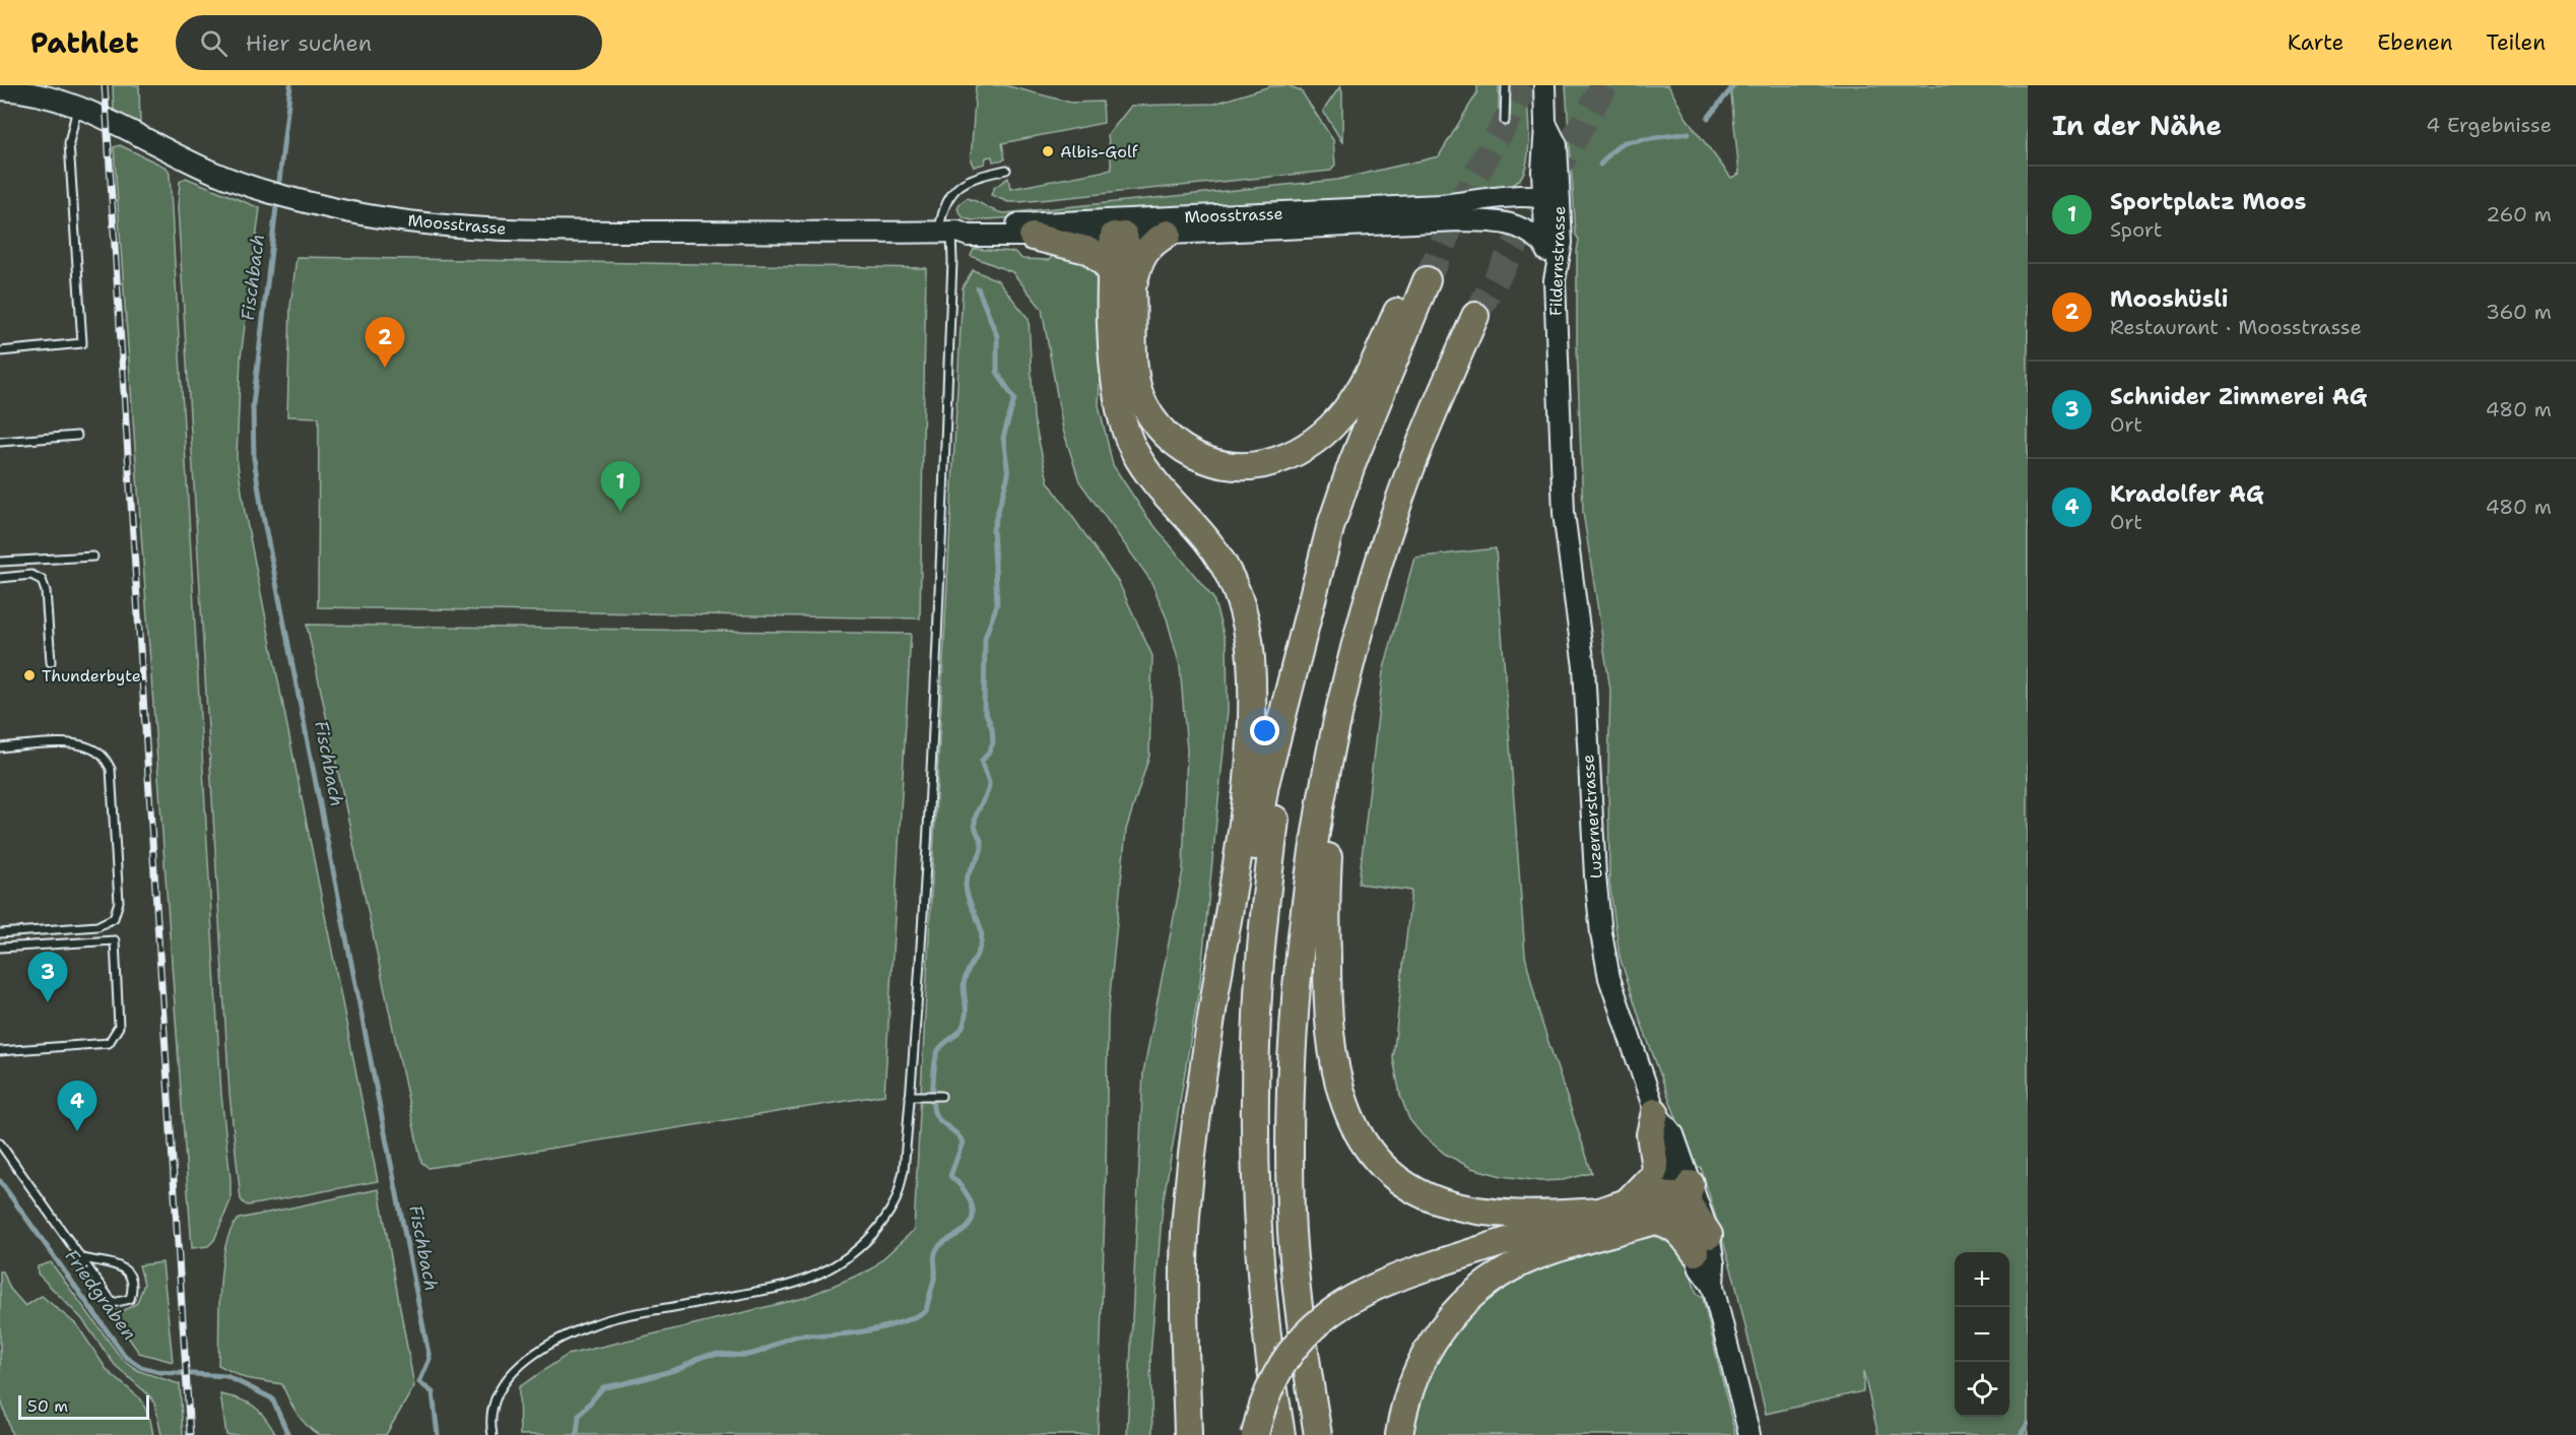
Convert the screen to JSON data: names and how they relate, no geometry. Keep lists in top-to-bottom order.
{
  "streets": {
    "main road": ["Moosstrasse", "Fildernstrasse", "Luzernerstrasse"]
  },
  "crossings": [
    ["Moosstrasse", "Fildernstrasse"],
    ["Fildernstrasse", "Luzernerstrasse"]
  ],
  "water": ["Fischbach", "Friedgraben"],
  "places": ["Albis-Golf", "Thunderbyte"],
  "scale_bar": "50 m",
  "page": {
    "header": "Pathlet",
    "search": "Hier suchen",
    "nav": ["Karte", "Ebenen", "Teilen"],
    "heading": ["In der Nähe", "4 Ergebnisse"],
    "list": [
      {
        "mark": "1",
        "name": "Sportplatz Moos",
        "note": "Sport",
        "value": "260 m"
      },
      {
        "mark": "2",
        "name": "Mooshüsli",
        "note": "Restaurant · Moosstrasse",
        "value": "360 m"
      },
      {
        "mark": "3",
        "name": "Schnider Zimmerei AG",
        "note": "Ort",
        "value": "480 m"
      },
      {
        "mark": "4",
        "name": "Kradolfer AG",
        "note": "Ort",
        "value": "480 m"
      }
    ],
    "pins": [
      "2",
      "1",
      "3",
      "4"
    ],
    "map_buttons": ["+", "−"],
    "scale": "50 m"
  }
}
